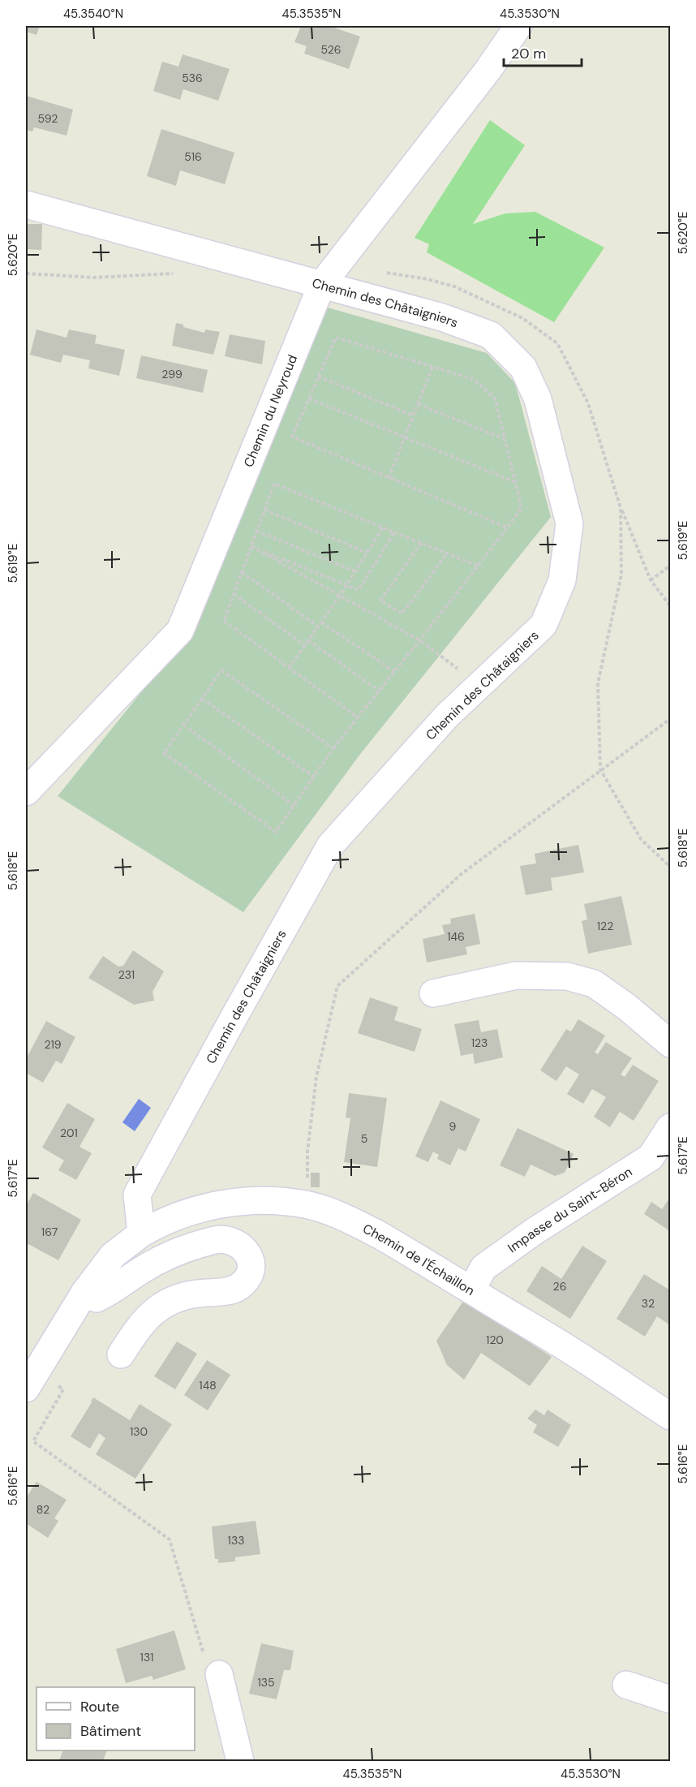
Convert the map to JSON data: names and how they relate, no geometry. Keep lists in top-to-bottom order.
{
  "streets": {
    "street": [
      "Chemin des Châtaigniers",
      "Chemin du Neyroud",
      "Impasse du Saint-Béron",
      "Chemin de l'Échaillon"
    ]
  },
  "crossings": [
    ["Chemin des Châtaigniers", "Chemin du Neyroud"],
    ["Chemin des Châtaigniers", "Chemin de l'Échaillon"],
    ["Impasse du Saint-Béron", "Chemin de l'Échaillon"]
  ],
  "house_numbers": [
    "526",
    "536",
    "592",
    "516",
    "299",
    "122",
    "146",
    "231",
    "123",
    "219",
    "9",
    "201",
    "5",
    "167",
    "26",
    "32",
    "120",
    "148",
    "130",
    "82",
    "133",
    "131",
    "135"
  ],
  "legend": ["Route", "Bâtiment"],
  "scale_bar": "20 m",
  "coordinates": [
    "45.3540°N",
    "45.3535°N",
    "45.3530°N",
    "5.620°E",
    "5.619°E",
    "5.618°E",
    "5.617°E",
    "5.616°E"
  ]
}
